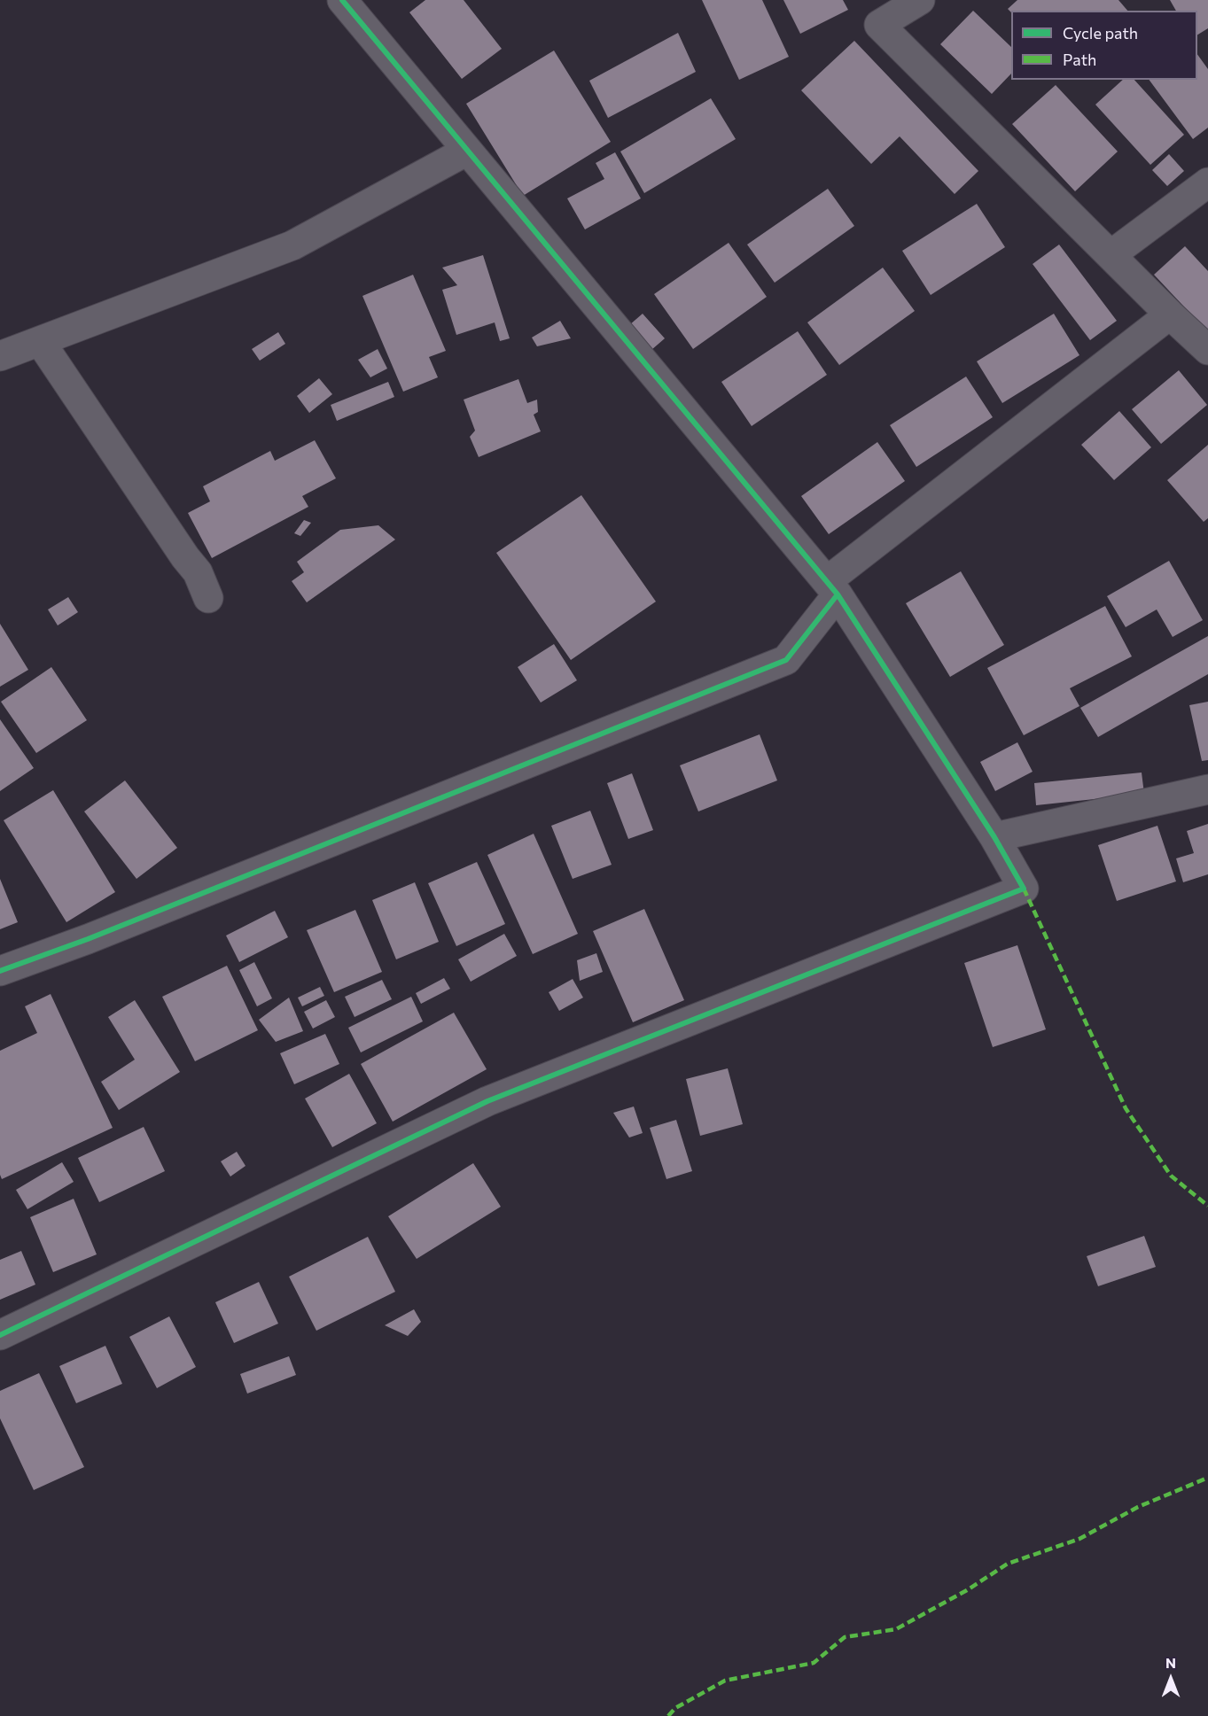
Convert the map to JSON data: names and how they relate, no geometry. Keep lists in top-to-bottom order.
{
  "legend": ["Cycle path", "Path"],
  "north": "top"
}
